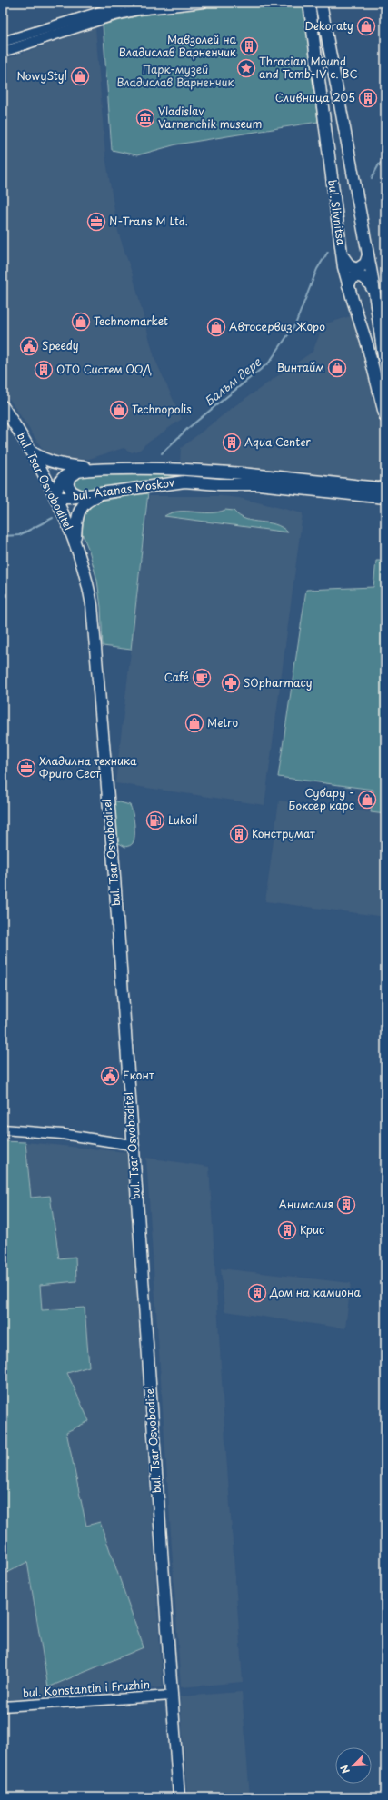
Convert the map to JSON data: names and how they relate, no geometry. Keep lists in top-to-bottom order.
{
  "streets": {
    "main road": ["bul. Slivnitsa", "bul. Tsar Osvoboditel", "bul. Atanas Moskov"],
    "street": ["bul. Konstantin i Fruzhin"]
  },
  "crossings": [
    ["bul. Tsar Osvoboditel", "bul. Atanas Moskov"],
    ["bul. Tsar Osvoboditel", "bul. Konstantin i Fruzhin"]
  ],
  "water": ["Балъм дере"],
  "parks": ["Парк-музей Владислав Варненчик"],
  "places": {
    "shop": [
      "Dekoraty",
      "NowyStyl",
      "Technomarket",
      "Автосервиз Жоро",
      "Винтайм",
      "Technopolis",
      "Metro",
      "Субару - Боксер карс"
    ],
    "building": [
      "Мавзолей на Владислав Варненчик",
      "Сливница 205",
      "ОТО Систем ООД",
      "Aqua Center",
      "Конструмат",
      "Анималия",
      "Крис",
      "Дом на камиона"
    ],
    "place": ["Thracian Mound and Tomb-IV c. BC"],
    "museum": ["Vladislav Varnenchik museum"],
    "office": ["N-Trans M Ltd.", "Хладилна техника Фриго Сест"],
    "public building": ["Speedy", "Еконт"],
    "cafe": ["Café"],
    "pharmacy": ["SOpharmacy"],
    "fuel station": ["Lukoil"]
  },
  "north": "bottom left"
}
